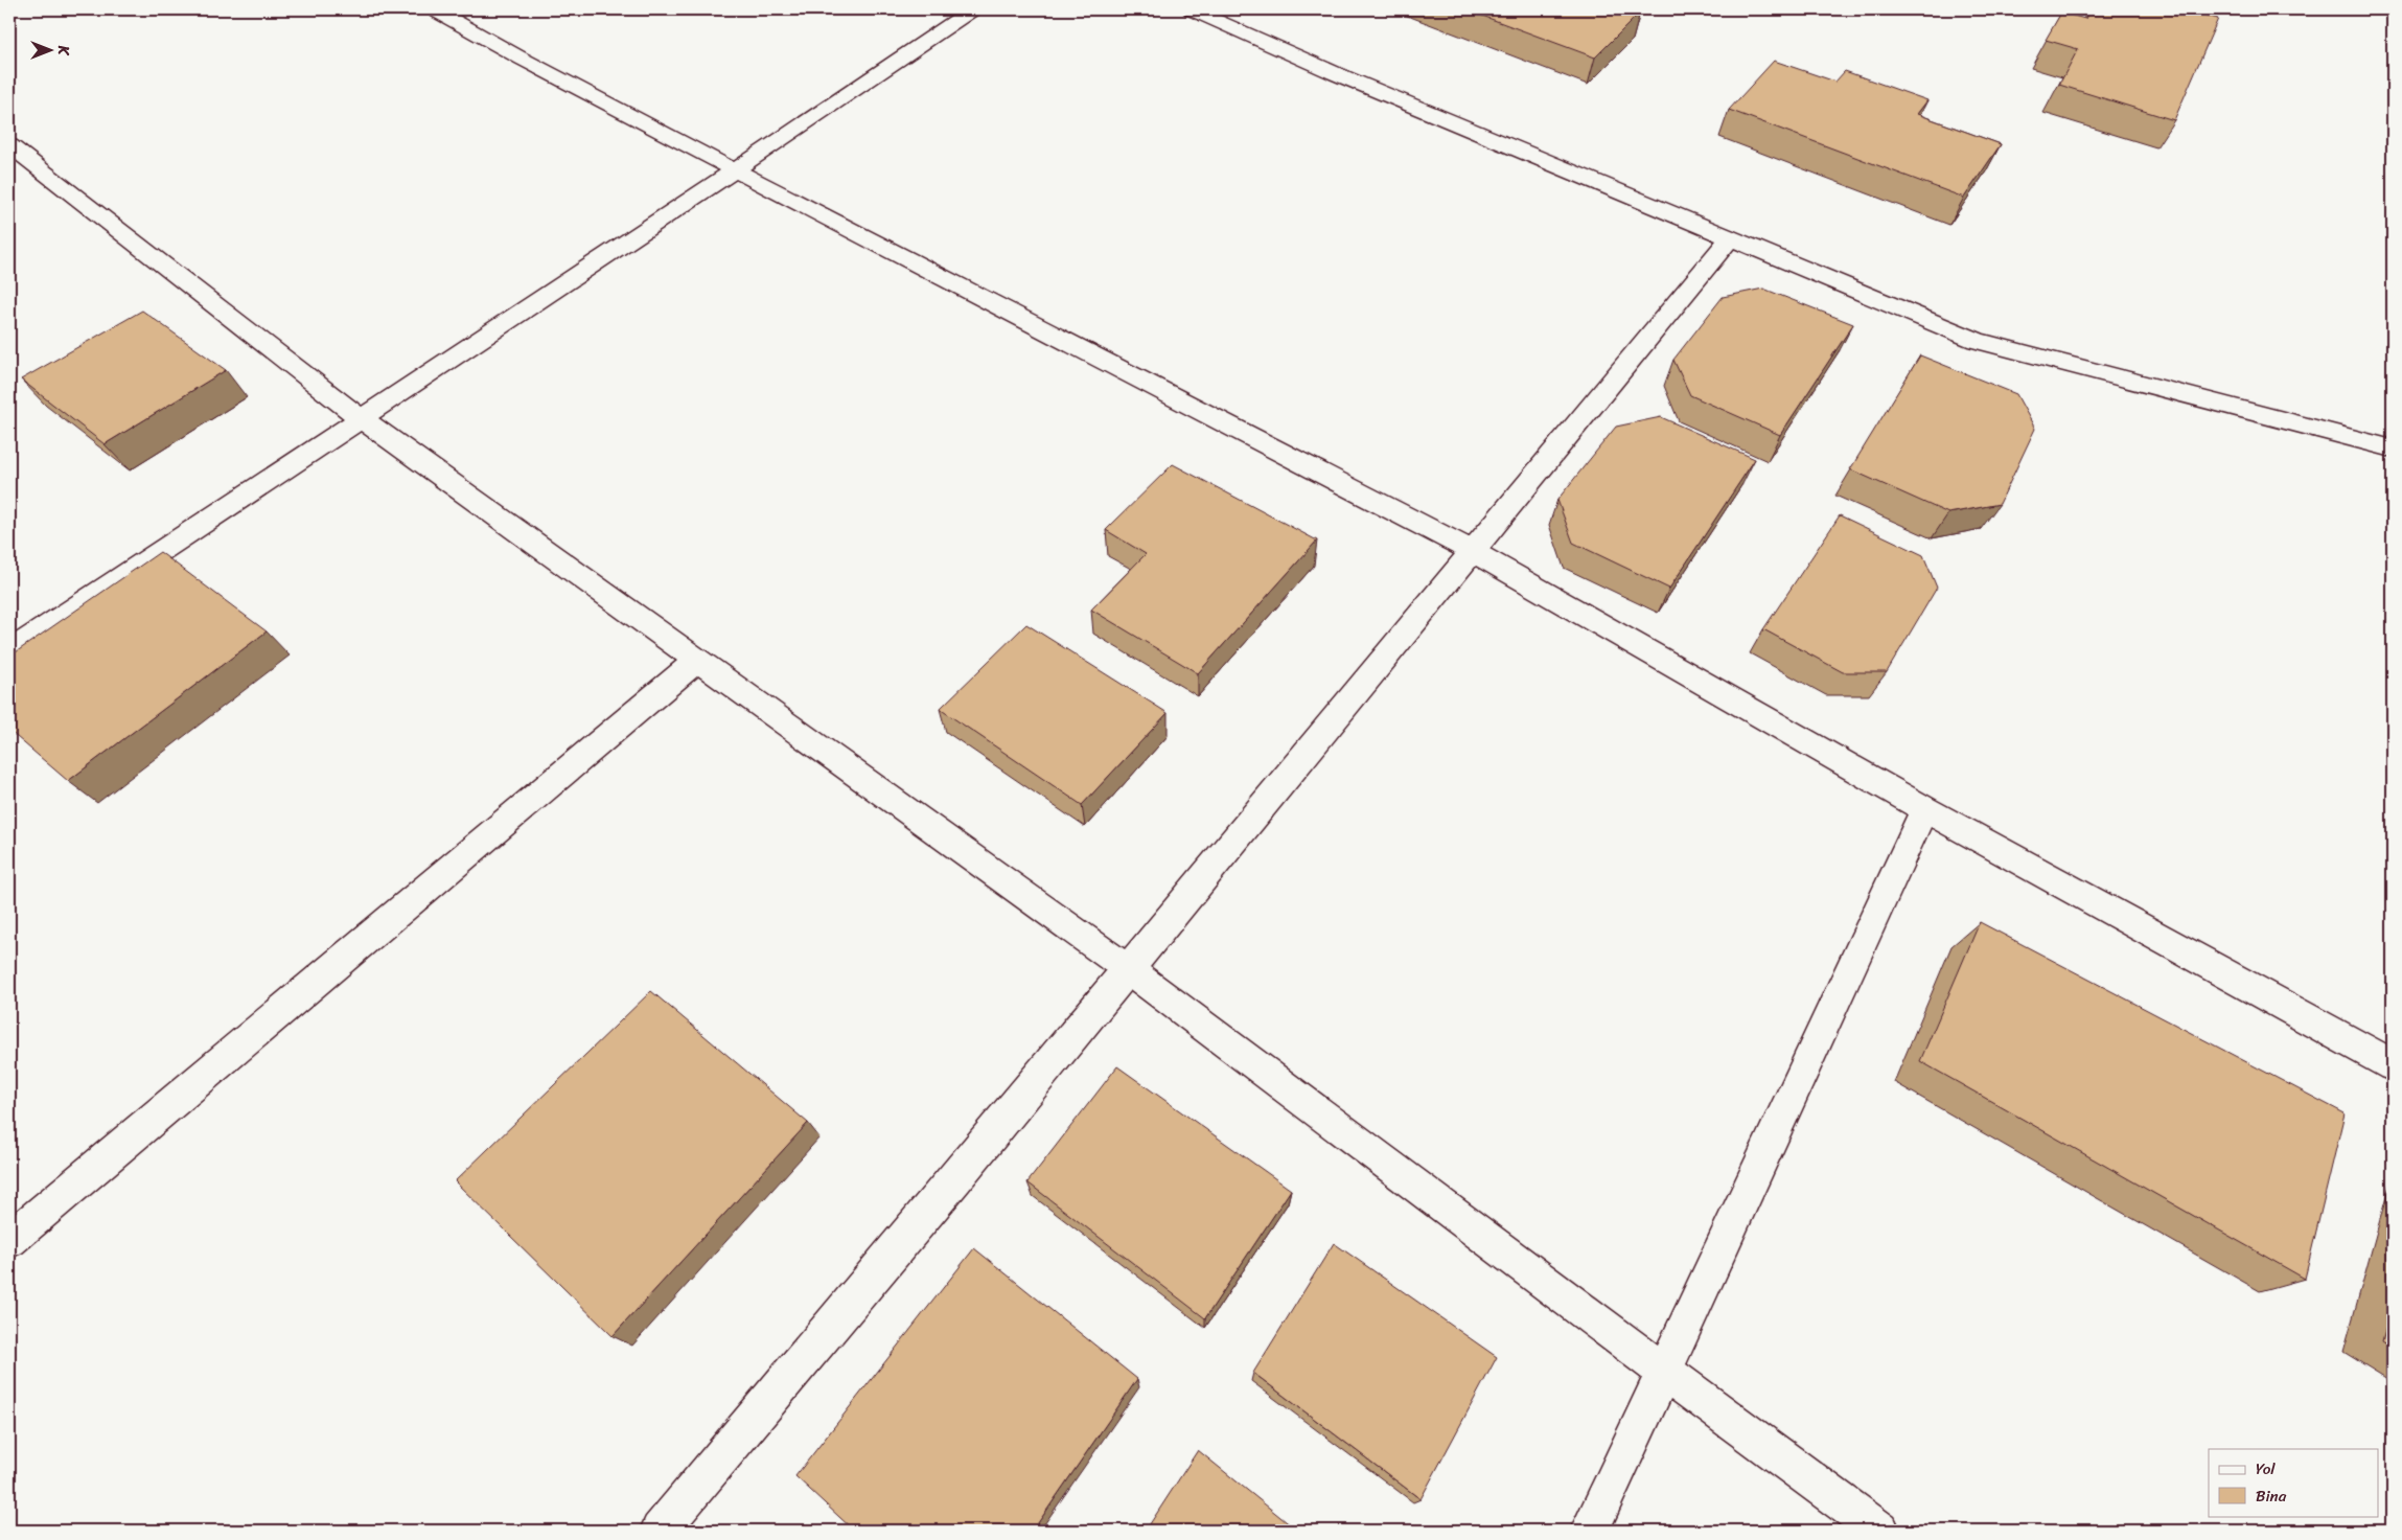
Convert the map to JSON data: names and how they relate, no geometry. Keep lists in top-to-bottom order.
{
  "legend": ["Yol", "Bina"],
  "north": "right"
}
